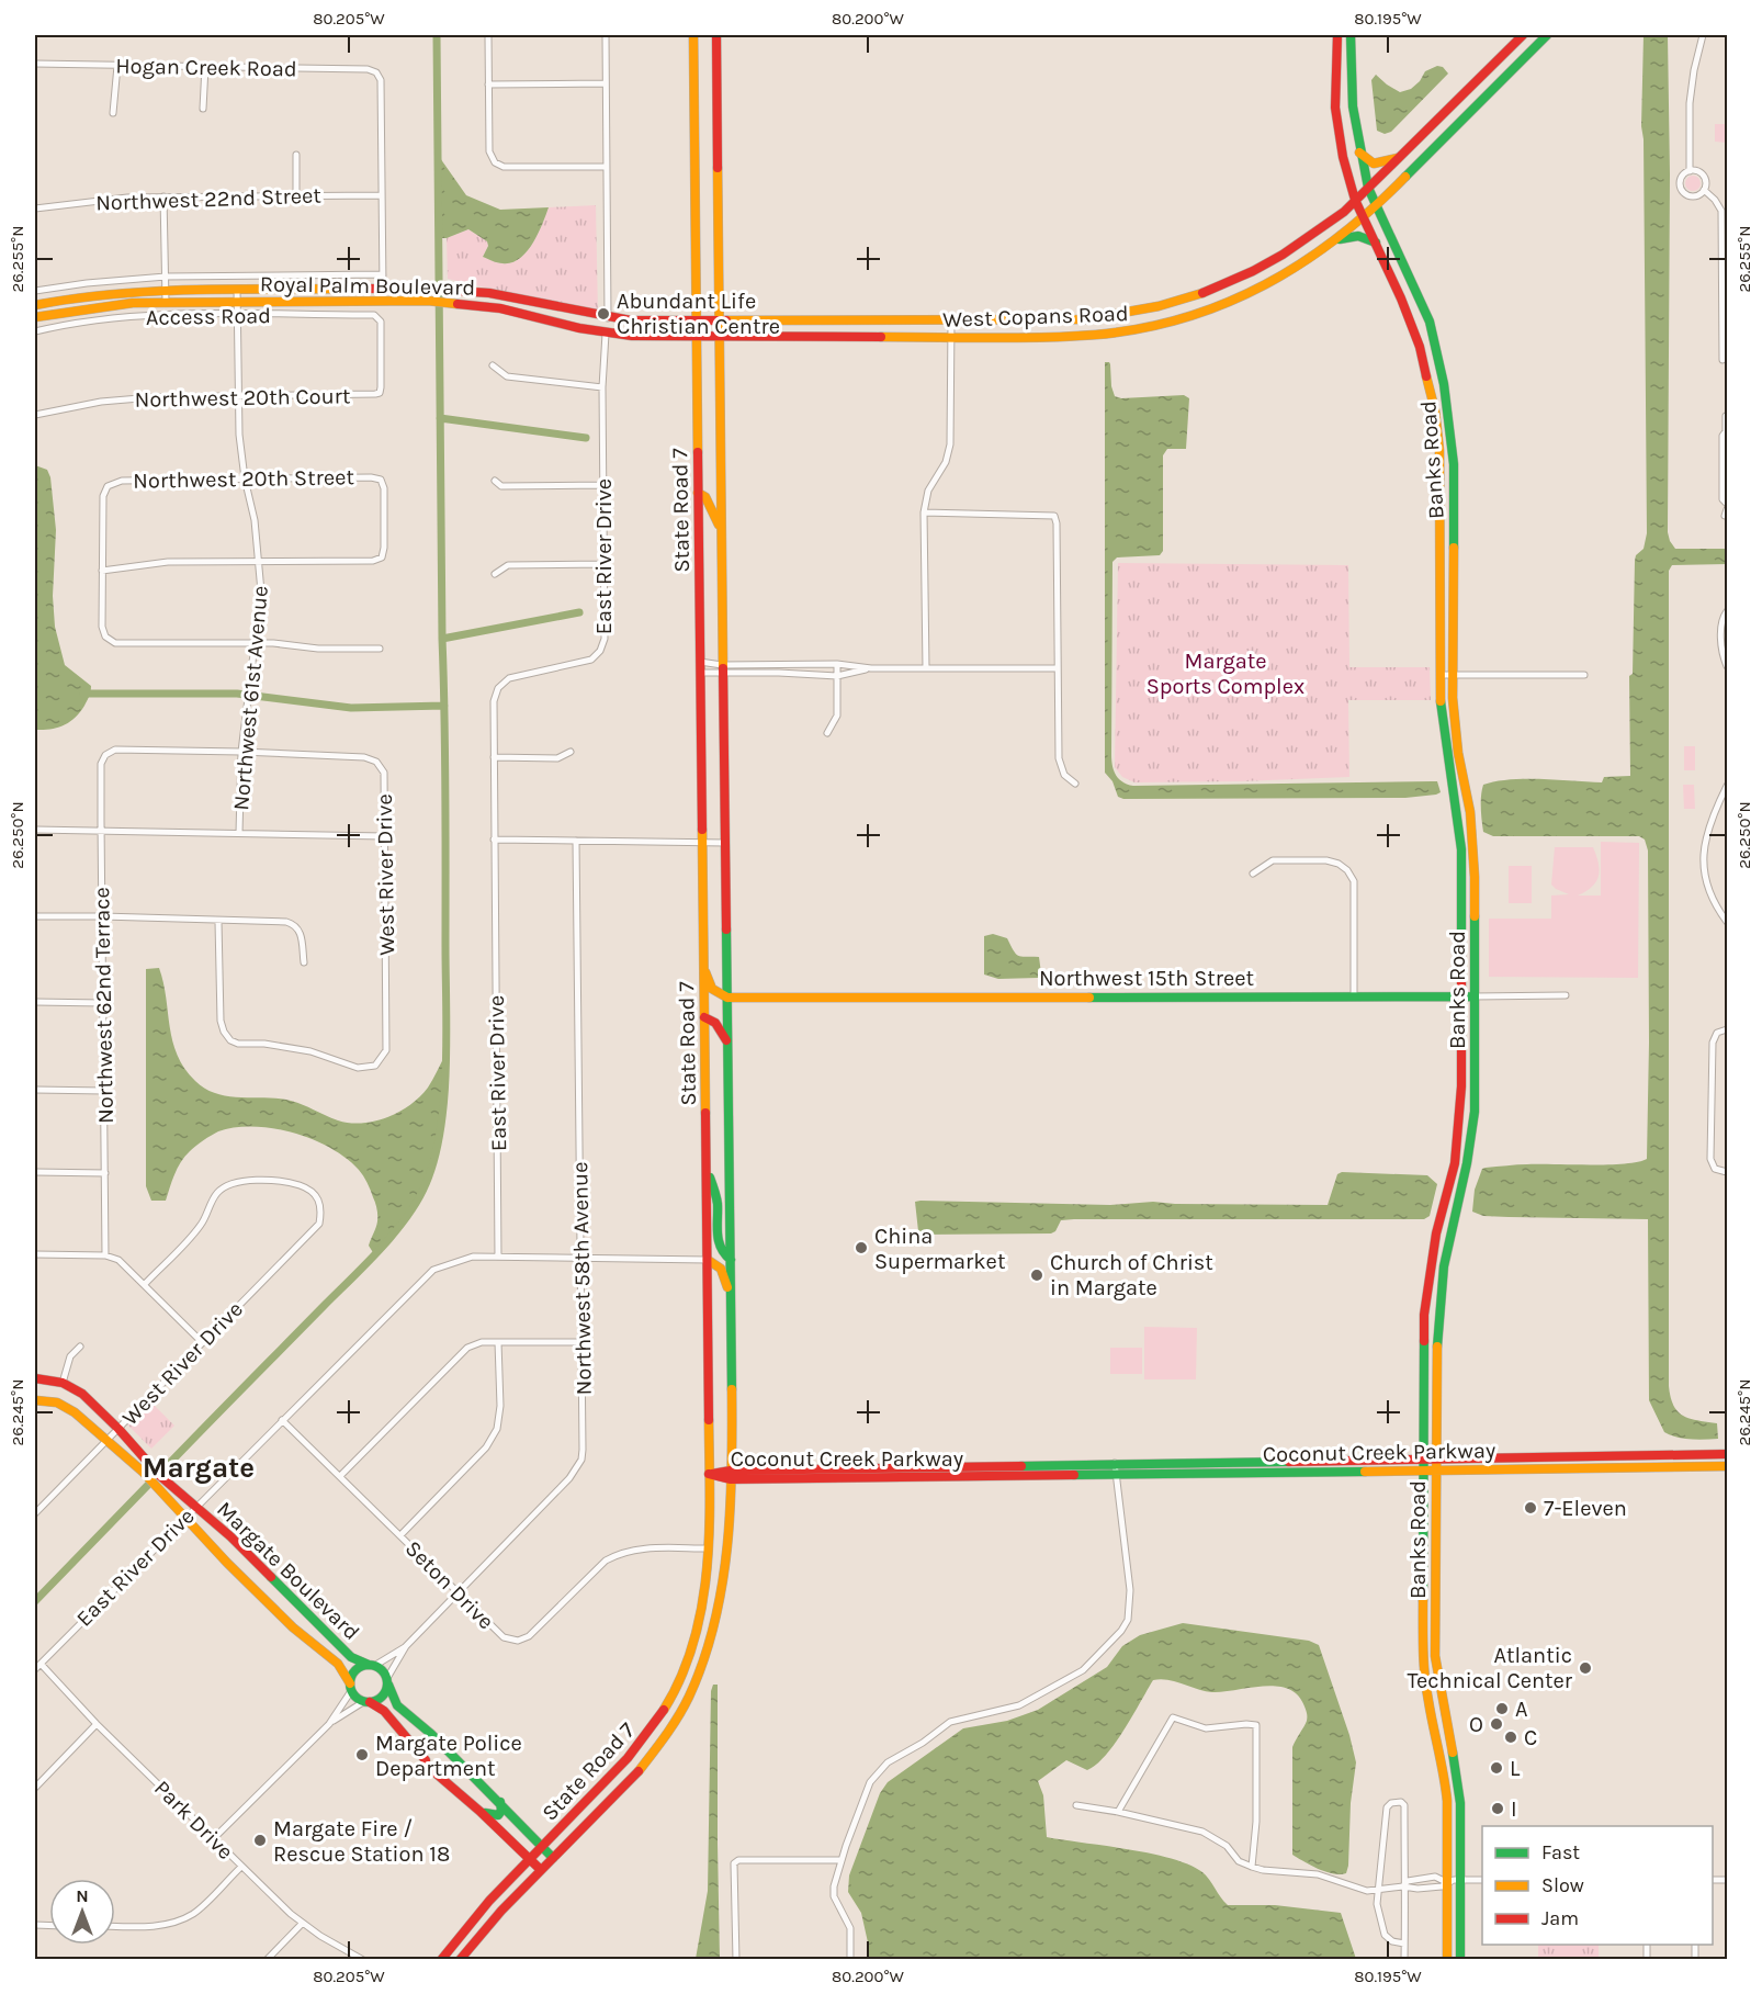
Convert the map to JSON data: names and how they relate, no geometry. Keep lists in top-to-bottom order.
{
  "streets": {
    "main road": [
      "Royal Palm Boulevard",
      "West Copans Road",
      "Banks Road",
      "State Road 7",
      "Northwest 15th Street",
      "Coconut Creek Parkway",
      "Margate Boulevard"
    ],
    "street": [
      "Hogan Creek Road",
      "Northwest 22nd Street",
      "Access Road",
      "Northwest 20th Court",
      "Northwest 20th Street",
      "East River Drive",
      "Northwest 61st Avenue",
      "West River Drive",
      "Northwest 62nd Terrace",
      "Northwest 58th Avenue",
      "Seton Drive",
      "Park Drive"
    ]
  },
  "crossings": [
    ["Hogan Creek Road", "Northwest 22nd Street"],
    ["Royal Palm Boulevard", "West Copans Road"],
    ["Royal Palm Boulevard", "State Road 7"],
    ["Royal Palm Boulevard", "East River Drive"],
    ["Royal Palm Boulevard", "Northwest 61st Avenue"],
    ["Access Road", "Northwest 20th Court"],
    ["Access Road", "Northwest 61st Avenue"],
    ["West Copans Road", "Banks Road"],
    ["West Copans Road", "State Road 7"],
    ["Northwest 20th Court", "Northwest 61st Avenue"],
    ["Banks Road", "Northwest 15th Street"],
    ["Banks Road", "Coconut Creek Parkway"],
    ["Northwest 20th Street", "Northwest 61st Avenue"],
    ["State Road 7", "Northwest 15th Street"],
    ["State Road 7", "Coconut Creek Parkway"],
    ["State Road 7", "Seton Drive"],
    ["East River Drive", "Margate Boulevard"],
    ["East River Drive", "Seton Drive"],
    ["East River Drive", "Park Drive"],
    ["Northwest 61st Avenue", "West River Drive"],
    ["Northwest 61st Avenue", "Northwest 62nd Terrace"],
    ["West River Drive", "Northwest 62nd Terrace"],
    ["West River Drive", "Margate Boulevard"],
    ["Northwest 58th Avenue", "Margate Boulevard"],
    ["Northwest 58th Avenue", "Seton Drive"]
  ],
  "districts": ["Margate"],
  "parks": ["Margate Sports Complex"],
  "places": [
    "Abundant Life Christian Centre",
    "China Supermarket",
    "Church of Christ in Margate",
    "7-Eleven",
    "Atlantic Technical Center",
    "A",
    "O",
    "C",
    "Margate Police Department",
    "L",
    "I",
    "Margate Fire / Rescue Station 18"
  ],
  "legend": ["Fast", "Slow", "Jam"],
  "north": "top",
  "coordinates": [
    "80.205°W",
    "80.200°W",
    "80.195°W",
    "26.255°N",
    "26.250°N",
    "26.245°N"
  ]
}
